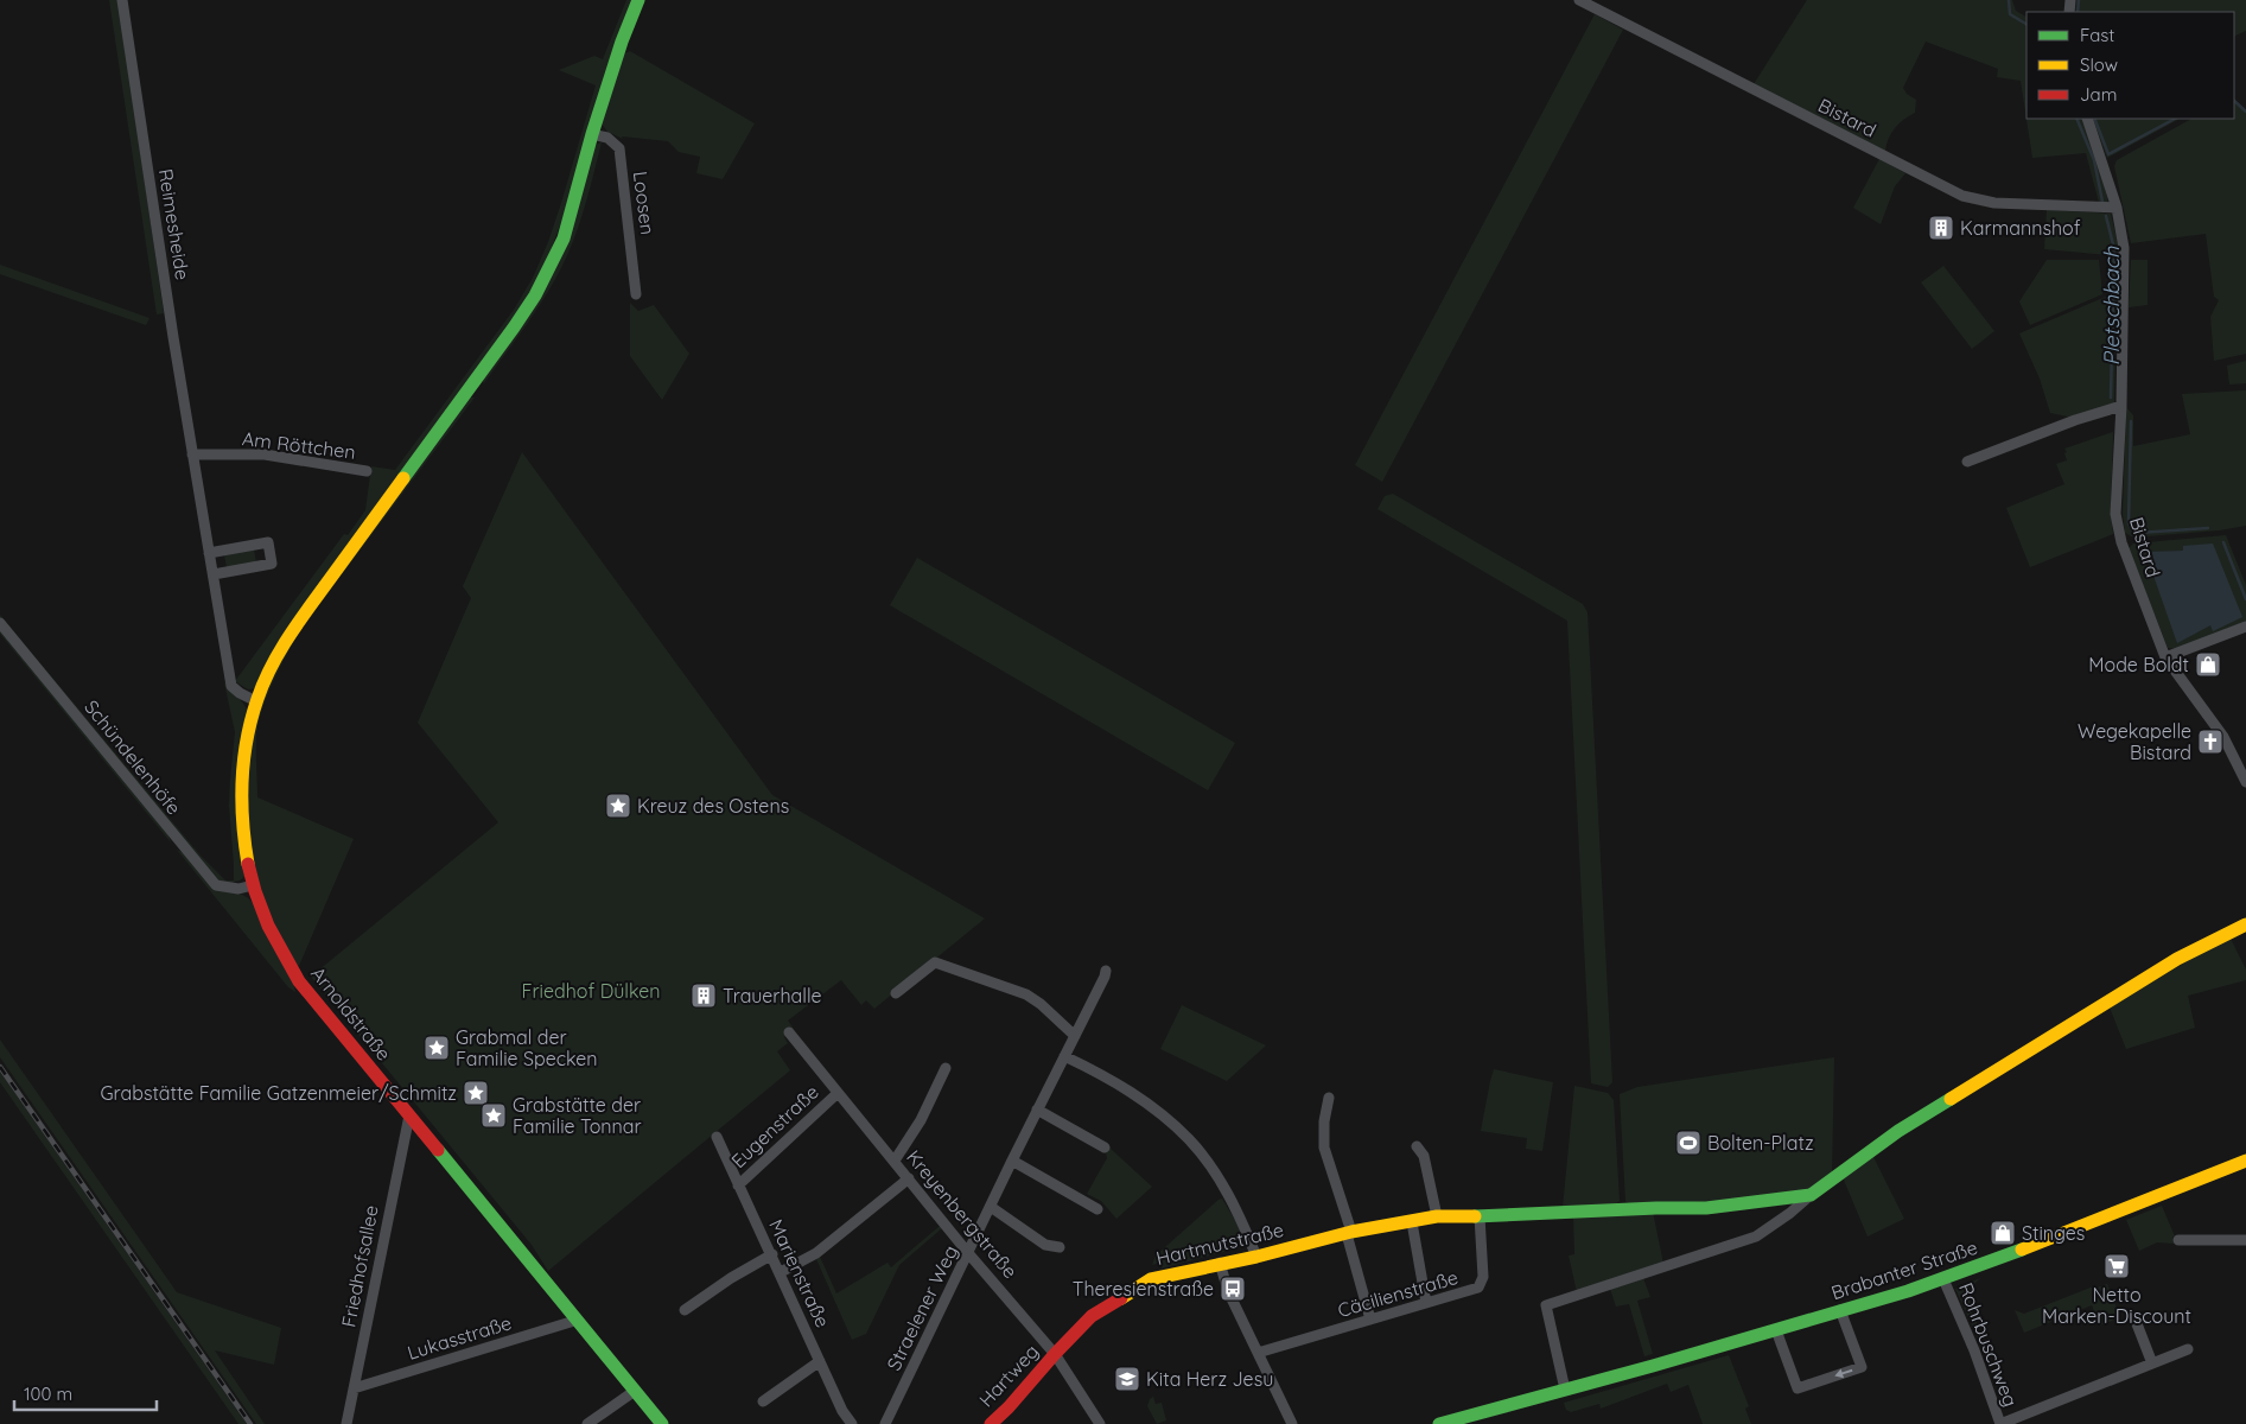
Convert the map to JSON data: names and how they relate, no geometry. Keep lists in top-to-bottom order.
{
  "streets": {
    "street": [
      "Bistard",
      "Loosen",
      "Reimesheide",
      "Am Röttchen",
      "Schündelenhöfe",
      "Arnoldstraße",
      "Eugenstraße",
      "Kreyenbergstraße",
      "Hartmutstraße",
      "Friedhofsallee",
      "Brabanter Straße",
      "Marienstraße",
      "Cäcilienstraße",
      "Straelener Weg",
      "Lukasstraße",
      "Rohrbuschweg",
      "Hartweg"
    ]
  },
  "crossings": [
    ["Loosen", "Arnoldstraße"],
    ["Reimesheide", "Am Röttchen"],
    ["Reimesheide", "Arnoldstraße"],
    ["Schündelenhöfe", "Arnoldstraße"],
    ["Arnoldstraße", "Friedhofsallee"],
    ["Arnoldstraße", "Lukasstraße"],
    ["Eugenstraße", "Kreyenbergstraße"],
    ["Eugenstraße", "Marienstraße"],
    ["Kreyenbergstraße", "Hartmutstraße"],
    ["Kreyenbergstraße", "Straelener Weg"],
    ["Kreyenbergstraße", "Hartweg"],
    ["Hartmutstraße", "Cäcilienstraße"],
    ["Hartmutstraße", "Hartweg"],
    ["Friedhofsallee", "Lukasstraße"],
    ["Brabanter Straße", "Rohrbuschweg"]
  ],
  "water": ["Pletschbach"],
  "parks": ["Friedhof Dülken"],
  "places": {
    "building": ["Karmannshof", "Trauerhalle"],
    "shop": ["Mode Boldt", "Stinges"],
    "church": ["Wegekapelle Bistard"],
    "place": [
      "Kreuz des Ostens",
      "Grabmal der Familie Specken",
      "Grabstätte Familie Gatzenmeier/Schmitz",
      "Grabstätte der Familie Tonnar"
    ],
    "sports": ["Bolten-Platz"],
    "supermarket": ["Netto Marken-Discount"],
    "bus stop": ["Theresienstraße"],
    "school or university": ["Kita Herz Jesu"]
  },
  "legend": ["Fast", "Slow", "Jam"],
  "scale_bar": "100 m"
}
